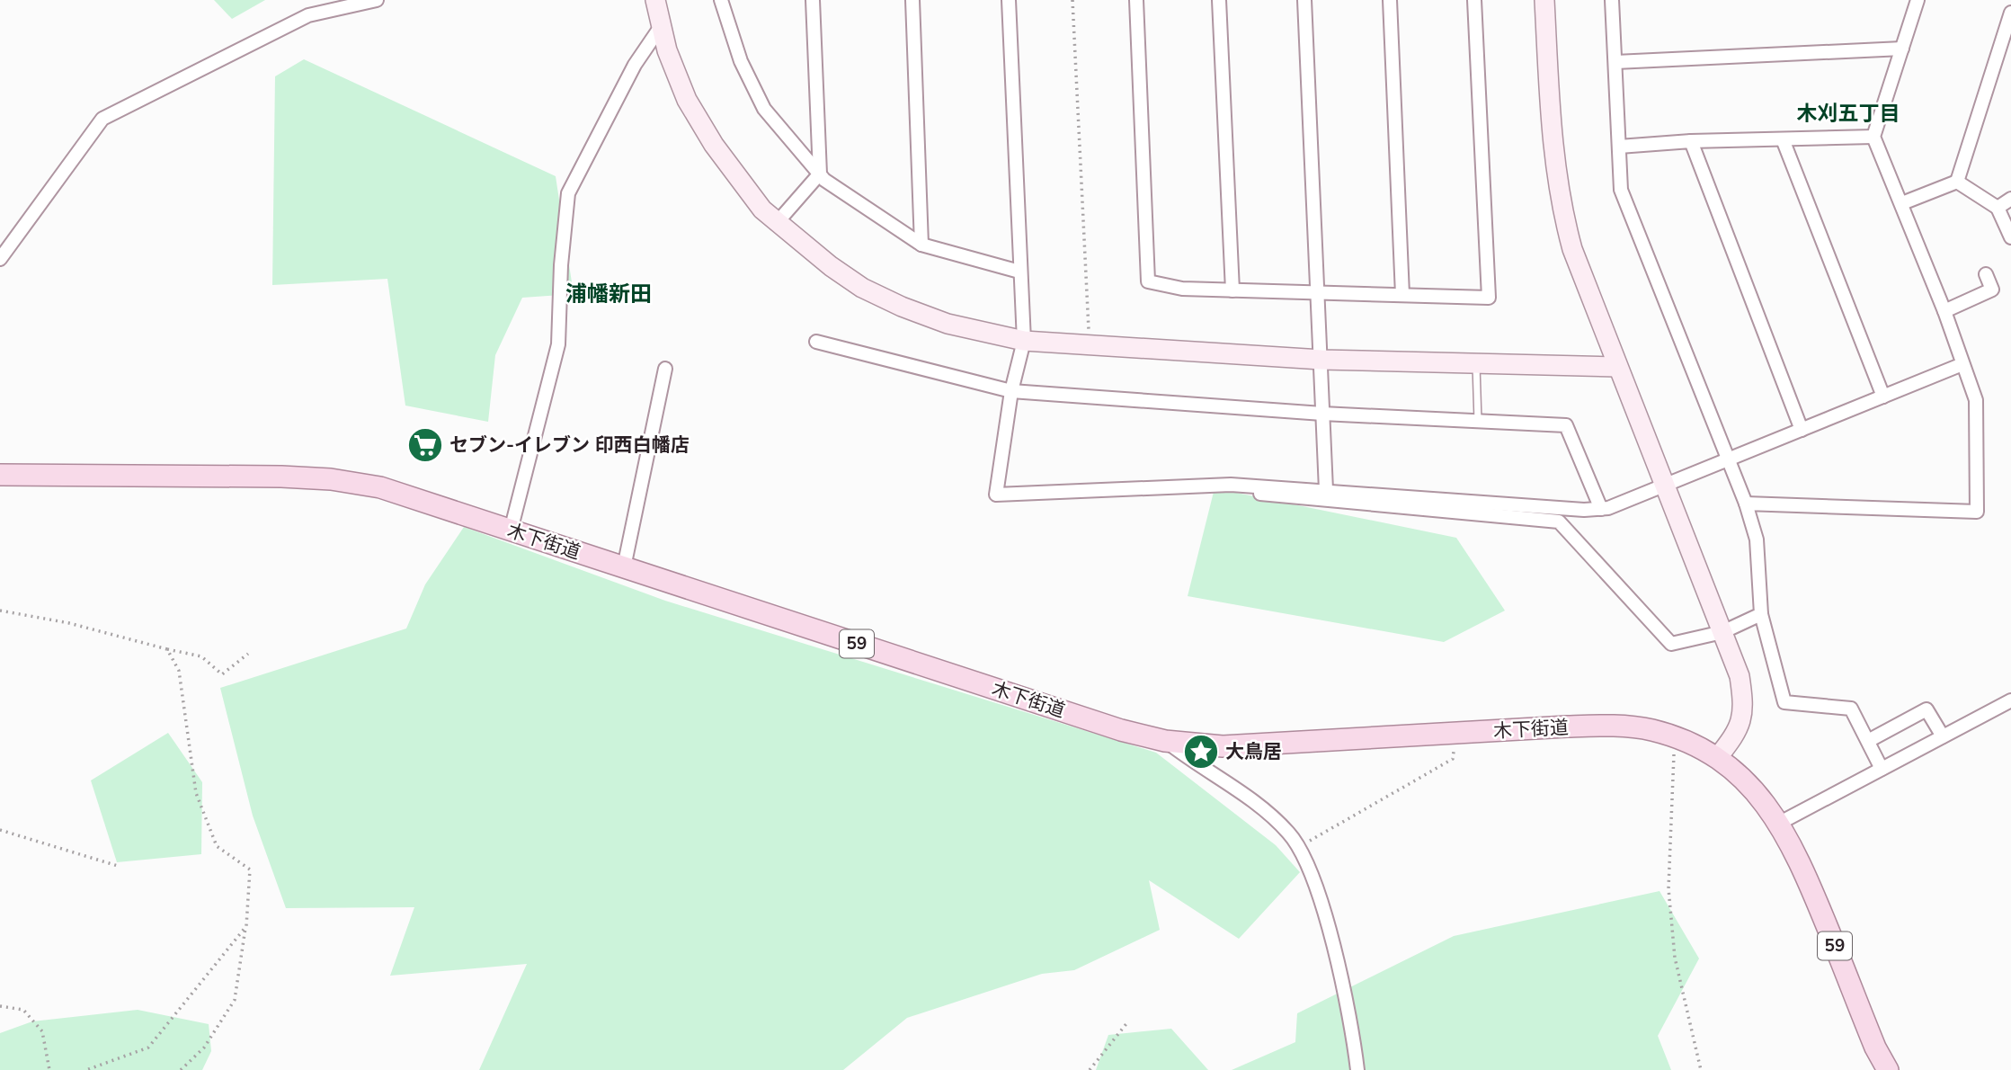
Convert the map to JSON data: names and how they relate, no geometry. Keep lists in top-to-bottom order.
{
  "streets": {
    "main road": ["木下街道", "59"]
  },
  "districts": ["木刈五丁目", "浦幡新田"],
  "places": {
    "supermarket": ["セブン-イレブン 印西白幡店"],
    "place": ["大鳥居"]
  }
}
